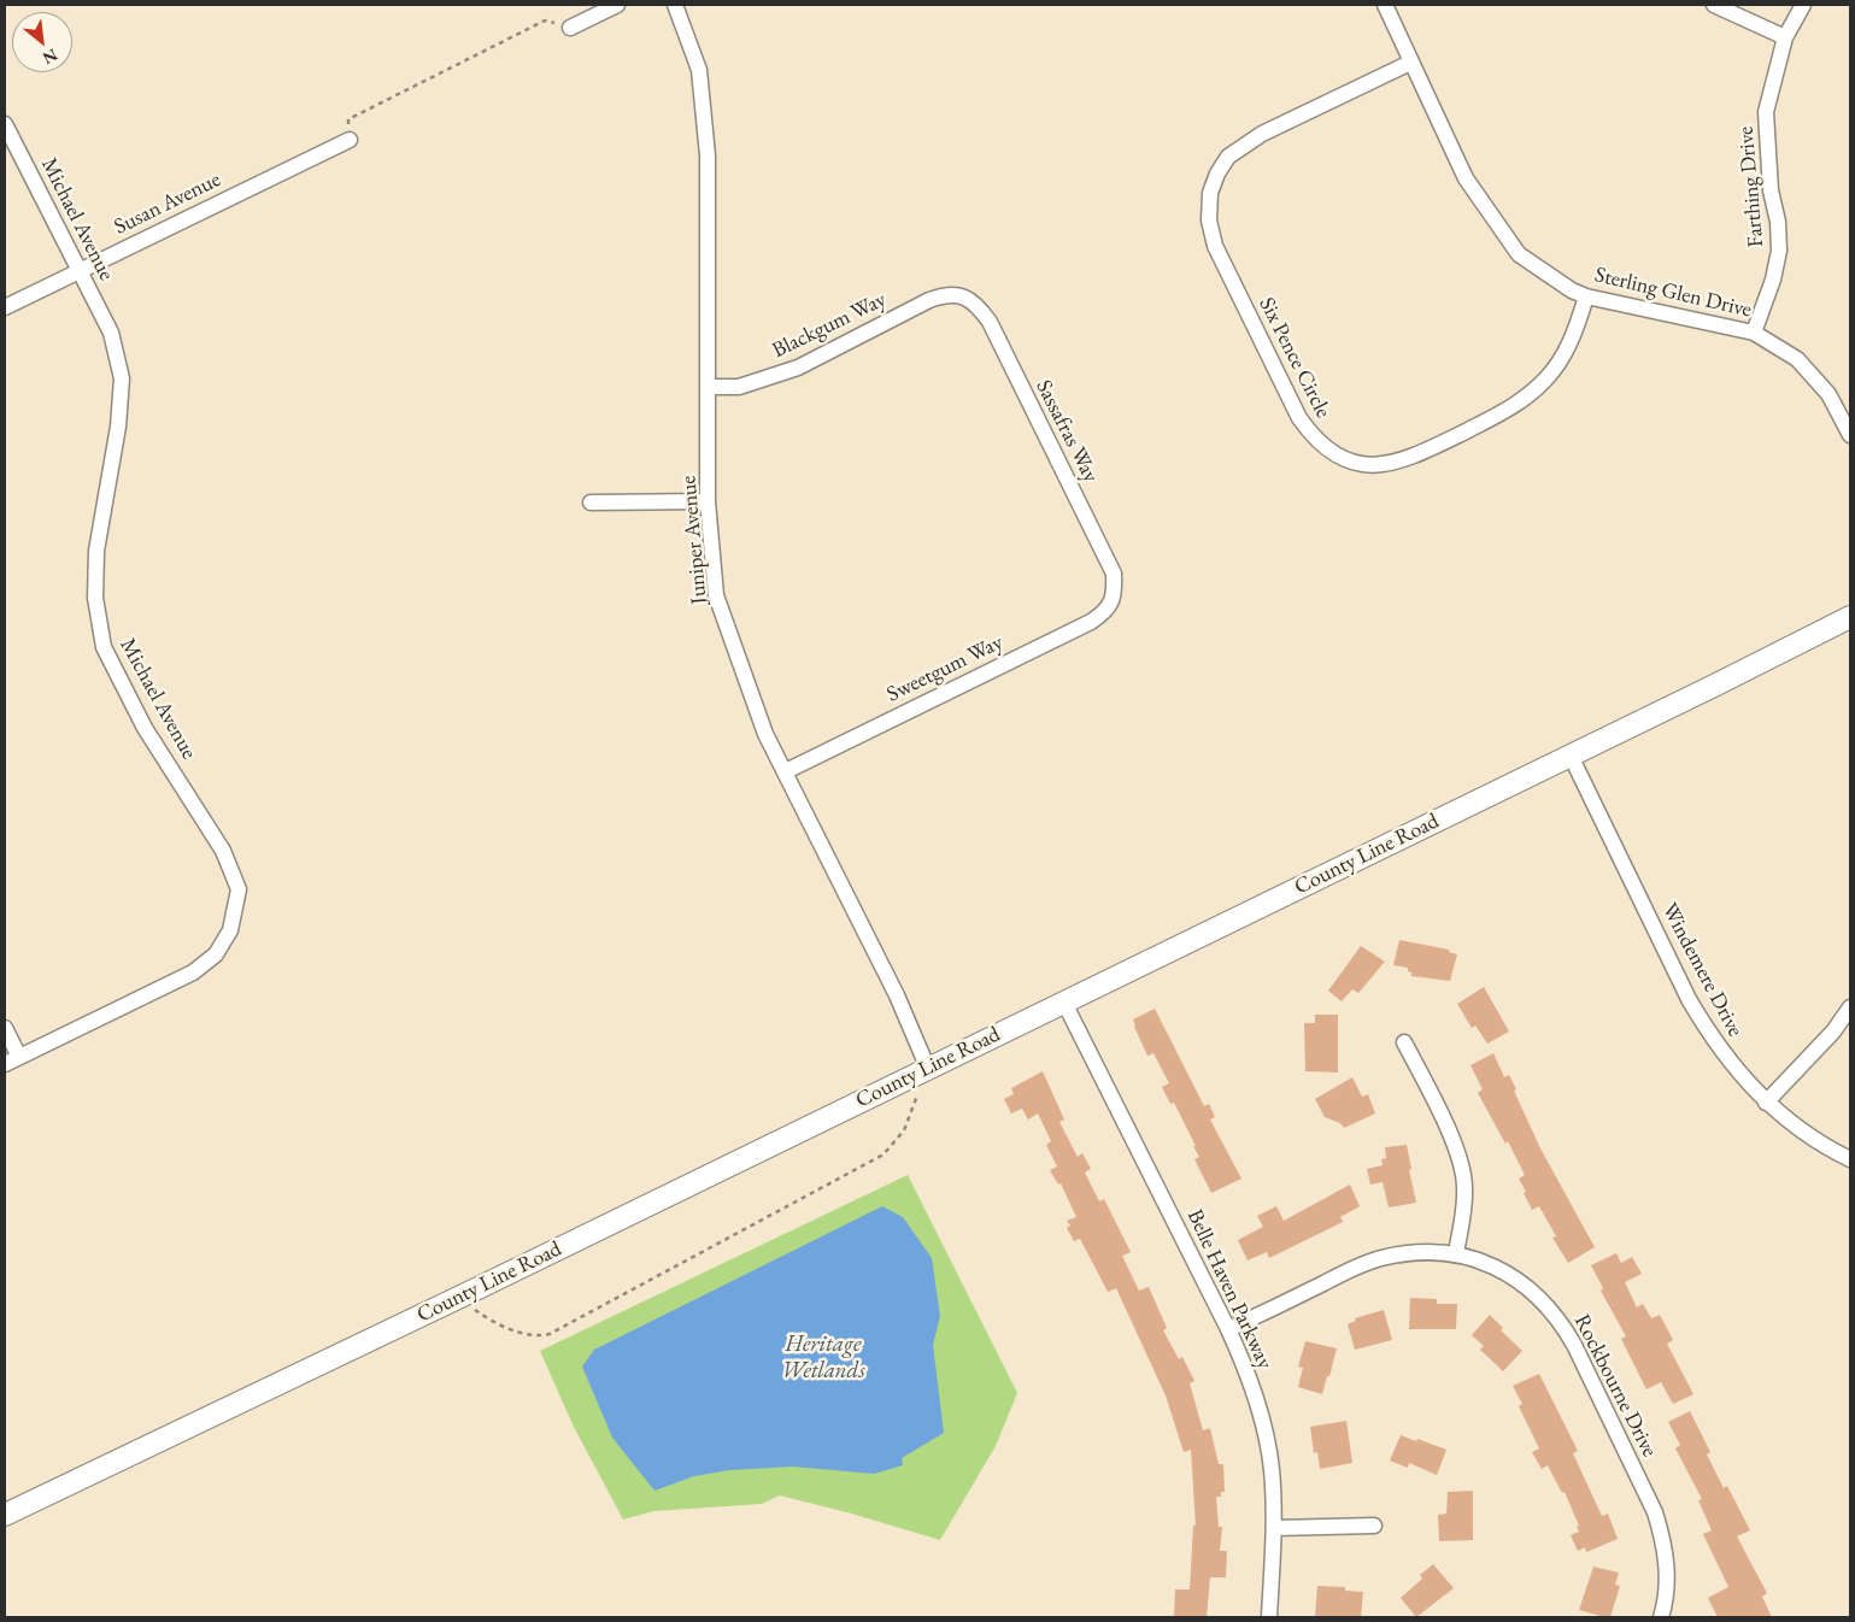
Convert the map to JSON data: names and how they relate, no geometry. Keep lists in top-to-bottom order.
{
  "streets": {
    "main road": ["County Line Road"],
    "street": [
      "Farthing Drive",
      "Susan Avenue",
      "Michael Avenue",
      "Sterling Glen Drive",
      "Blackgum Way",
      "Six Pence Circle",
      "Sassafras Way",
      "Juniper Avenue",
      "Sweetgum Way",
      "Windemere Drive",
      "Belle Haven Parkway",
      "Rockbourne Drive"
    ]
  },
  "crossings": [
    ["Farthing Drive", "Sterling Glen Drive"],
    ["Susan Avenue", "Michael Avenue"],
    ["Sterling Glen Drive", "Six Pence Circle"],
    ["Blackgum Way", "Sassafras Way"],
    ["Blackgum Way", "Juniper Avenue"],
    ["Sassafras Way", "Sweetgum Way"],
    ["Juniper Avenue", "Sweetgum Way"],
    ["Juniper Avenue", "County Line Road"],
    ["County Line Road", "Windemere Drive"],
    ["County Line Road", "Belle Haven Parkway"],
    ["Belle Haven Parkway", "Rockbourne Drive"]
  ],
  "water": ["Heritage Wetlands"],
  "north": "bottom right"
}
